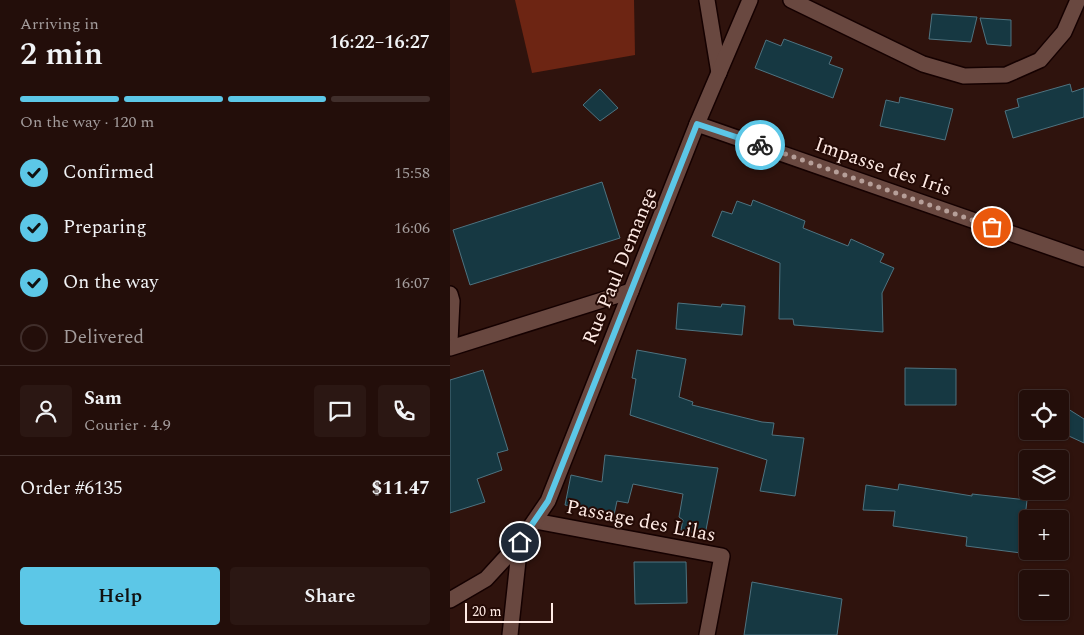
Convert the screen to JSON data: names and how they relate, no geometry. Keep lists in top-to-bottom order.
{
  "streets": {
    "street": ["Impasse des Iris", "Rue Paul Demange", "Passage des Lilas"]
  },
  "crossings": [
    ["Impasse des Iris", "Rue Paul Demange"],
    ["Rue Paul Demange", "Passage des Lilas"]
  ],
  "scale_bar": "20 m",
  "page": {
    "heading": ["2 min", "Arriving in", "16:22–16:27"],
    "panel": [
      "Sam",
      "Courier · 4.9",
      "Order #6135",
      "$11.47"
    ],
    "bar": "On the way · 120 m",
    "list": [
      ["Confirmed", "15:58"],
      ["Preparing", "16:06"],
      ["On the way", "16:07"],
      "Delivered"
    ],
    "map_buttons": ["+", "−"],
    "buttons": ["Help", "Share"],
    "scale": "20 m"
  }
}
